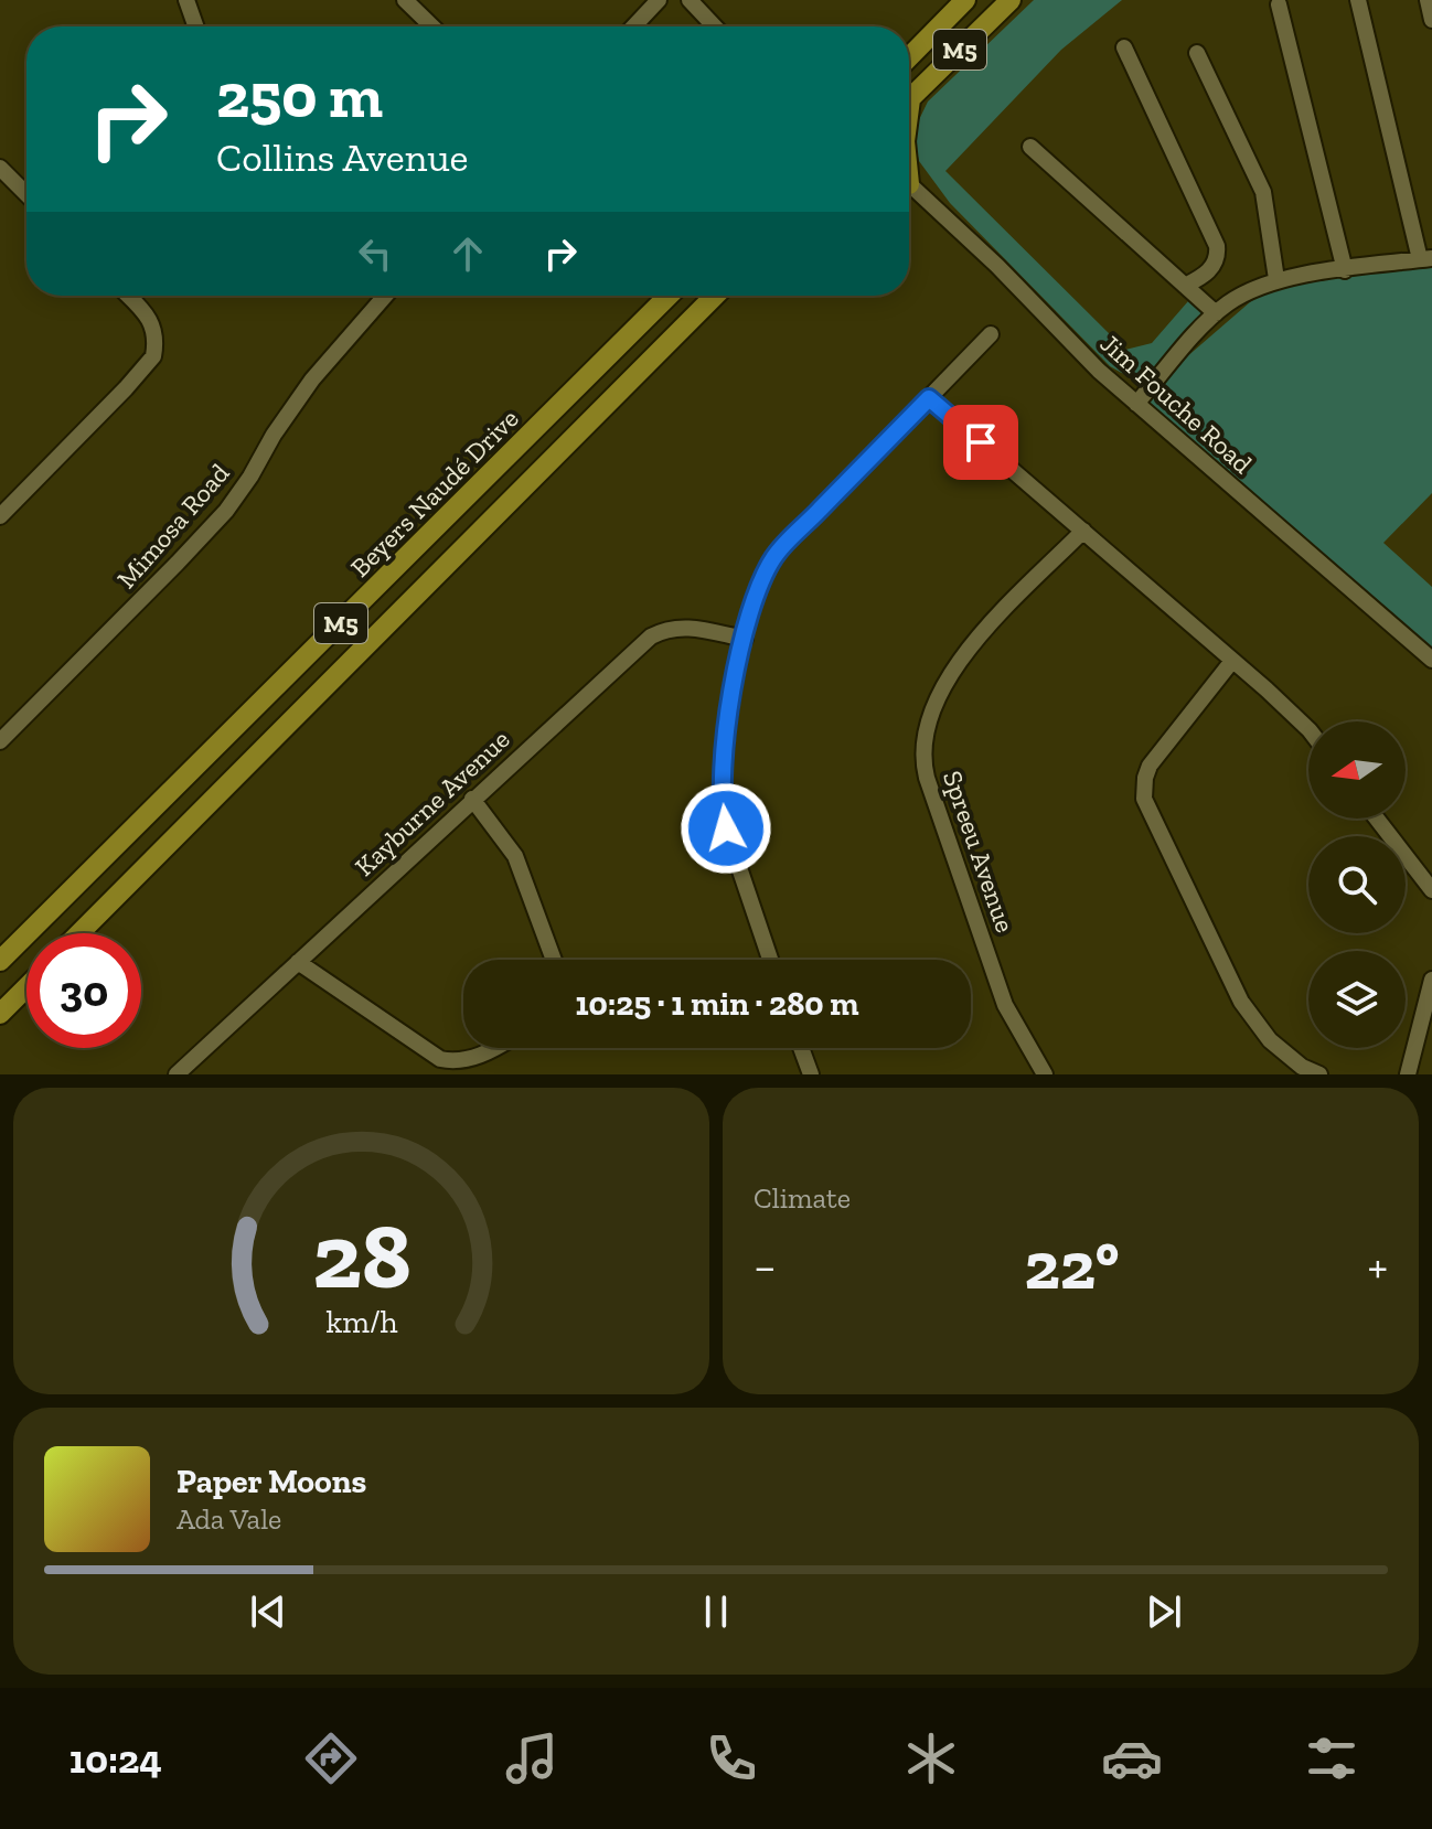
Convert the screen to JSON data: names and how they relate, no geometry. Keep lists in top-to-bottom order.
{
  "streets": {
    "main road": ["M5", "Beyers Naudé Drive"],
    "street": [
      "Jim Fouche Road",
      "Mimosa Road",
      "Kayburne Avenue",
      "Spreeu Avenue"
    ]
  },
  "north": "left",
  "page": {
    "turn": ["250 m", "Collins Avenue"],
    "limit": "30",
    "trip": "10:25 · 1 min · 280 m",
    "tile": "Climate",
    "heat": ["−", "22°", "+"],
    "song": ["Paper Moons", "Ada Vale"],
    "tabs": "10:24",
    "gauge": ["28", "km/h"]
  }
}
